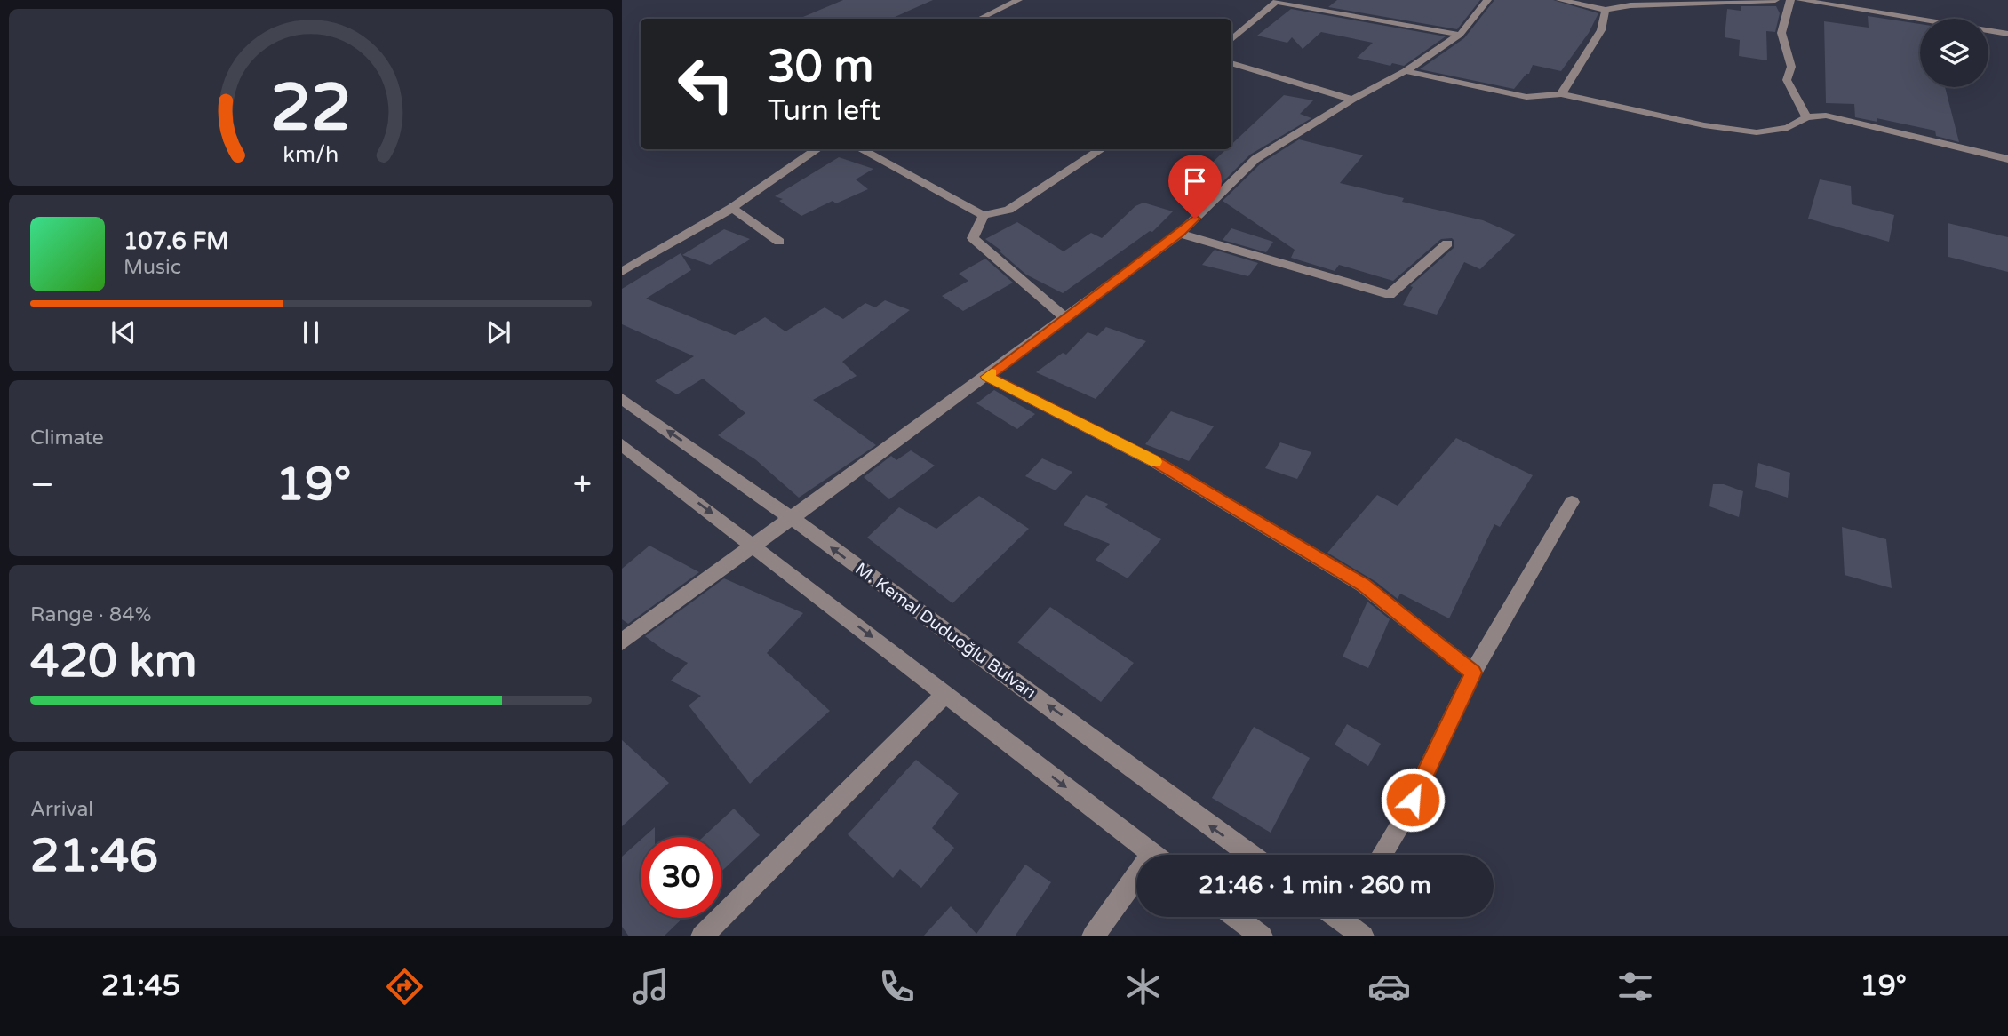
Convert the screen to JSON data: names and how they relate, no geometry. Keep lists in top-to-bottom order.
{
  "streets": {
    "street": ["M. Kemal Duduoğlu Bulvarı"]
  },
  "page": {
    "turn": ["30 m", "Turn left"],
    "song": ["107.6 FM", "Music"],
    "tile": [
      "Climate",
      ["Range · 84%", "420 km"],
      ["Arrival", "21:46"]
    ],
    "heat": ["−", "19°", "+"],
    "limit": "30",
    "trip": "21:46 · 1 min · 260 m",
    "tabs": ["21:45", "19°"],
    "gauge": ["22", "km/h"]
  }
}
